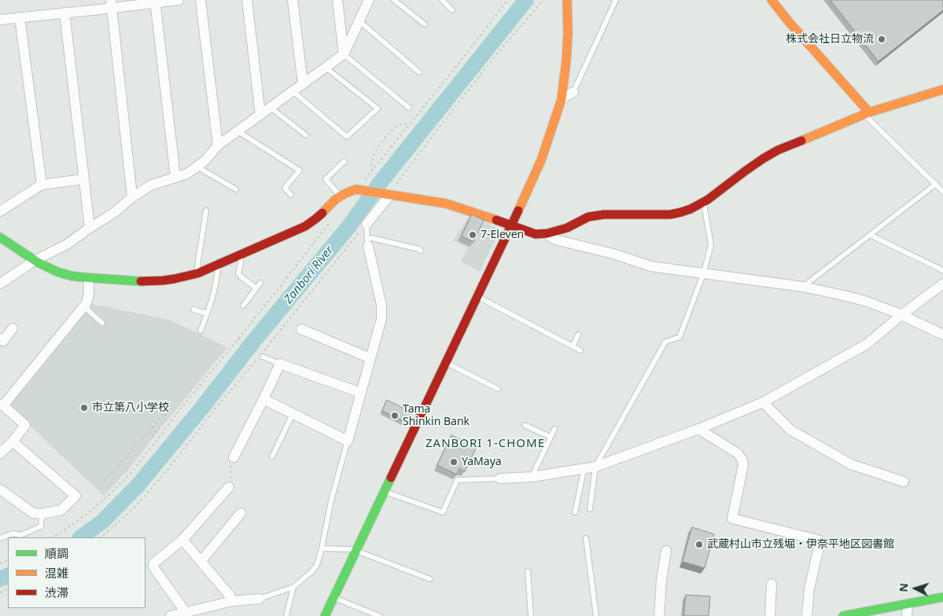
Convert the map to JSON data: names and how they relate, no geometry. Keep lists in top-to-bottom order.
{
  "districts": ["ZANBORI 1-CHOME"],
  "water": ["Zanbori River"],
  "places": [
    "株式会社日立物流",
    "7-Eleven",
    "市立第八小学校",
    "Tama Shinkin Bank",
    "YaMaya",
    "武蔵村山市立残堀・伊奈平地区図書館"
  ],
  "legend": ["順調", "混雑", "渋滞"],
  "north": "left"
}
